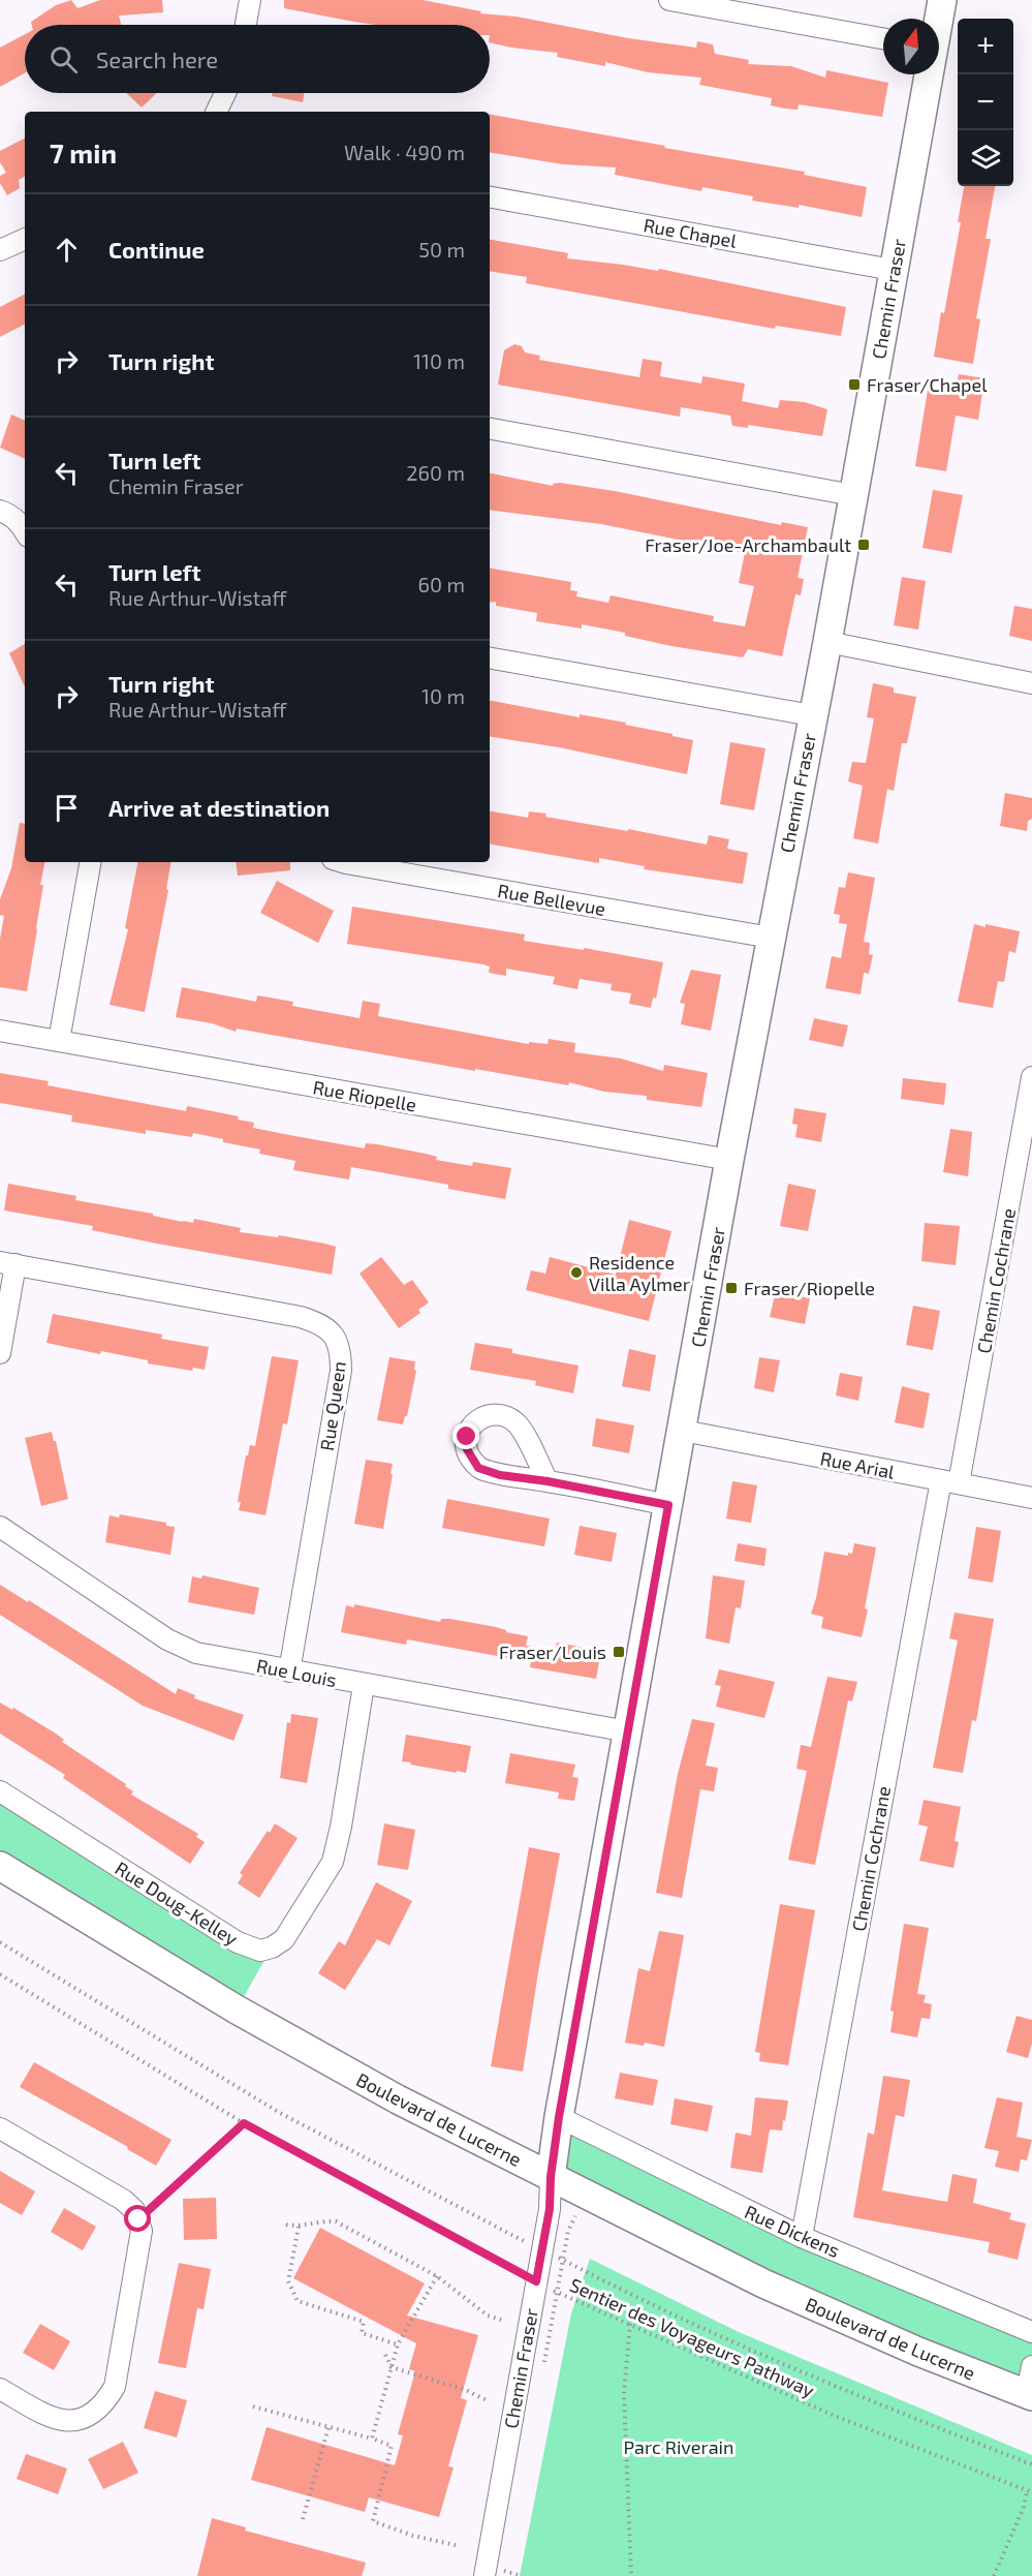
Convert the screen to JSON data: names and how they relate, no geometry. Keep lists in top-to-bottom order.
{
  "streets": {
    "street": [
      "Rue Chapel",
      "Chemin Fraser",
      "Rue Bellevue",
      "Rue Riopelle",
      "Chemin Cochrane",
      "Rue Queen",
      "Rue Arial",
      "Rue Louis",
      "Rue Doug-Kelley",
      "Boulevard de Lucerne",
      "Rue Dickens"
    ],
    "path": ["Sentier des Voyageurs Pathway"]
  },
  "crossings": [
    ["Rue Chapel", "Chemin Fraser"],
    ["Chemin Fraser", "Rue Bellevue"],
    ["Chemin Fraser", "Rue Riopelle"],
    ["Chemin Fraser", "Rue Arial"],
    ["Chemin Fraser", "Rue Louis"],
    ["Chemin Fraser", "Boulevard de Lucerne"],
    ["Chemin Fraser", "Rue Dickens"],
    ["Chemin Fraser", "Sentier des Voyageurs Pathway"],
    ["Chemin Cochrane", "Rue Arial"],
    ["Chemin Cochrane", "Rue Dickens"],
    ["Rue Queen", "Rue Louis"],
    ["Rue Louis", "Rue Doug-Kelley"]
  ],
  "parks": ["Parc Riverain"],
  "places": {
    "transit": [
      "Fraser/Chapel",
      "Fraser/Joe-Archambault",
      "Fraser/Riopelle",
      "Fraser/Louis"
    ],
    "other": ["Residence Villa Aylmer"]
  },
  "north": "top",
  "page": {
    "map_buttons": ["+", "−"],
    "search": "Search here",
    "heading": ["7 min", "Walk · 490 m"],
    "list": [
      ["Continue", "50 m"],
      ["Turn right", "110 m"],
      ["Turn left", "Chemin Fraser", "260 m"],
      ["Turn left", "Rue Arthur-Wistaff", "60 m"],
      ["Turn right", "Rue Arthur-Wistaff", "10 m"],
      "Arrive at destination"
    ]
  }
}
